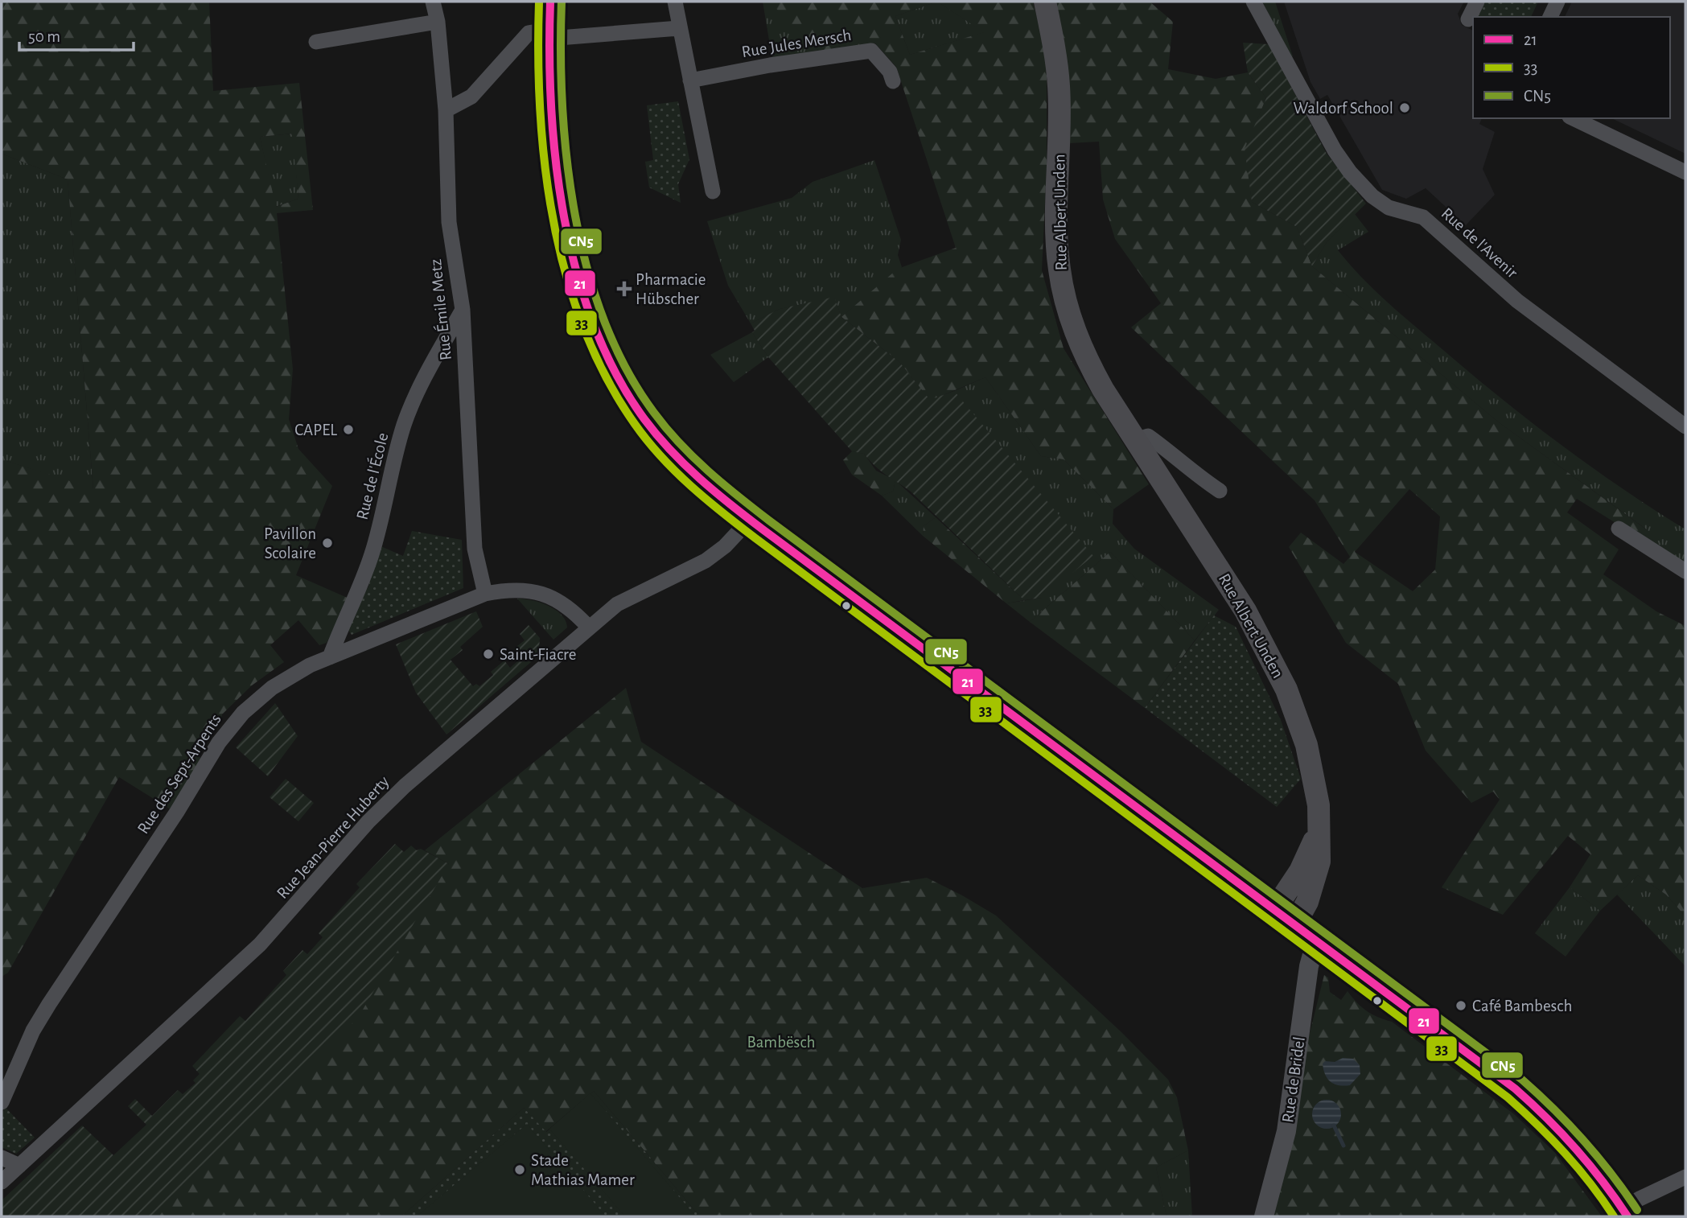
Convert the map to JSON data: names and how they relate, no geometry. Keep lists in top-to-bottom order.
{
  "streets": {
    "main road": ["Rue Albert Unden"],
    "street": [
      "Rue Jules Mersch",
      "Rue de l'Avenir",
      "Rue Émile Metz",
      "Rue de l'École",
      "Rue des Sept-Arpents",
      "Rue Jean-Pierre Huberty",
      "Rue de Bridel"
    ]
  },
  "crossings": [
    ["Rue Émile Metz", "Rue de l'École"],
    ["Rue Émile Metz", "Rue des Sept-Arpents"],
    ["Rue de l'École", "Rue des Sept-Arpents"],
    ["Rue des Sept-Arpents", "Rue Jean-Pierre Huberty"]
  ],
  "parks": ["Bambësch"],
  "places": {
    "other": [
      "Waldorf School",
      "CAPEL",
      "Pavillon Scolaire",
      "Saint-Fiacre",
      "Café Bambesch",
      "Stade Mathias Mamer"
    ],
    "health": ["Pharmacie Hübscher"]
  },
  "lines": ["transit line 21", "transit line 33", "transit line CN5"],
  "legend": ["21", "33", "CN5"],
  "scale_bar": "50 m"
}
